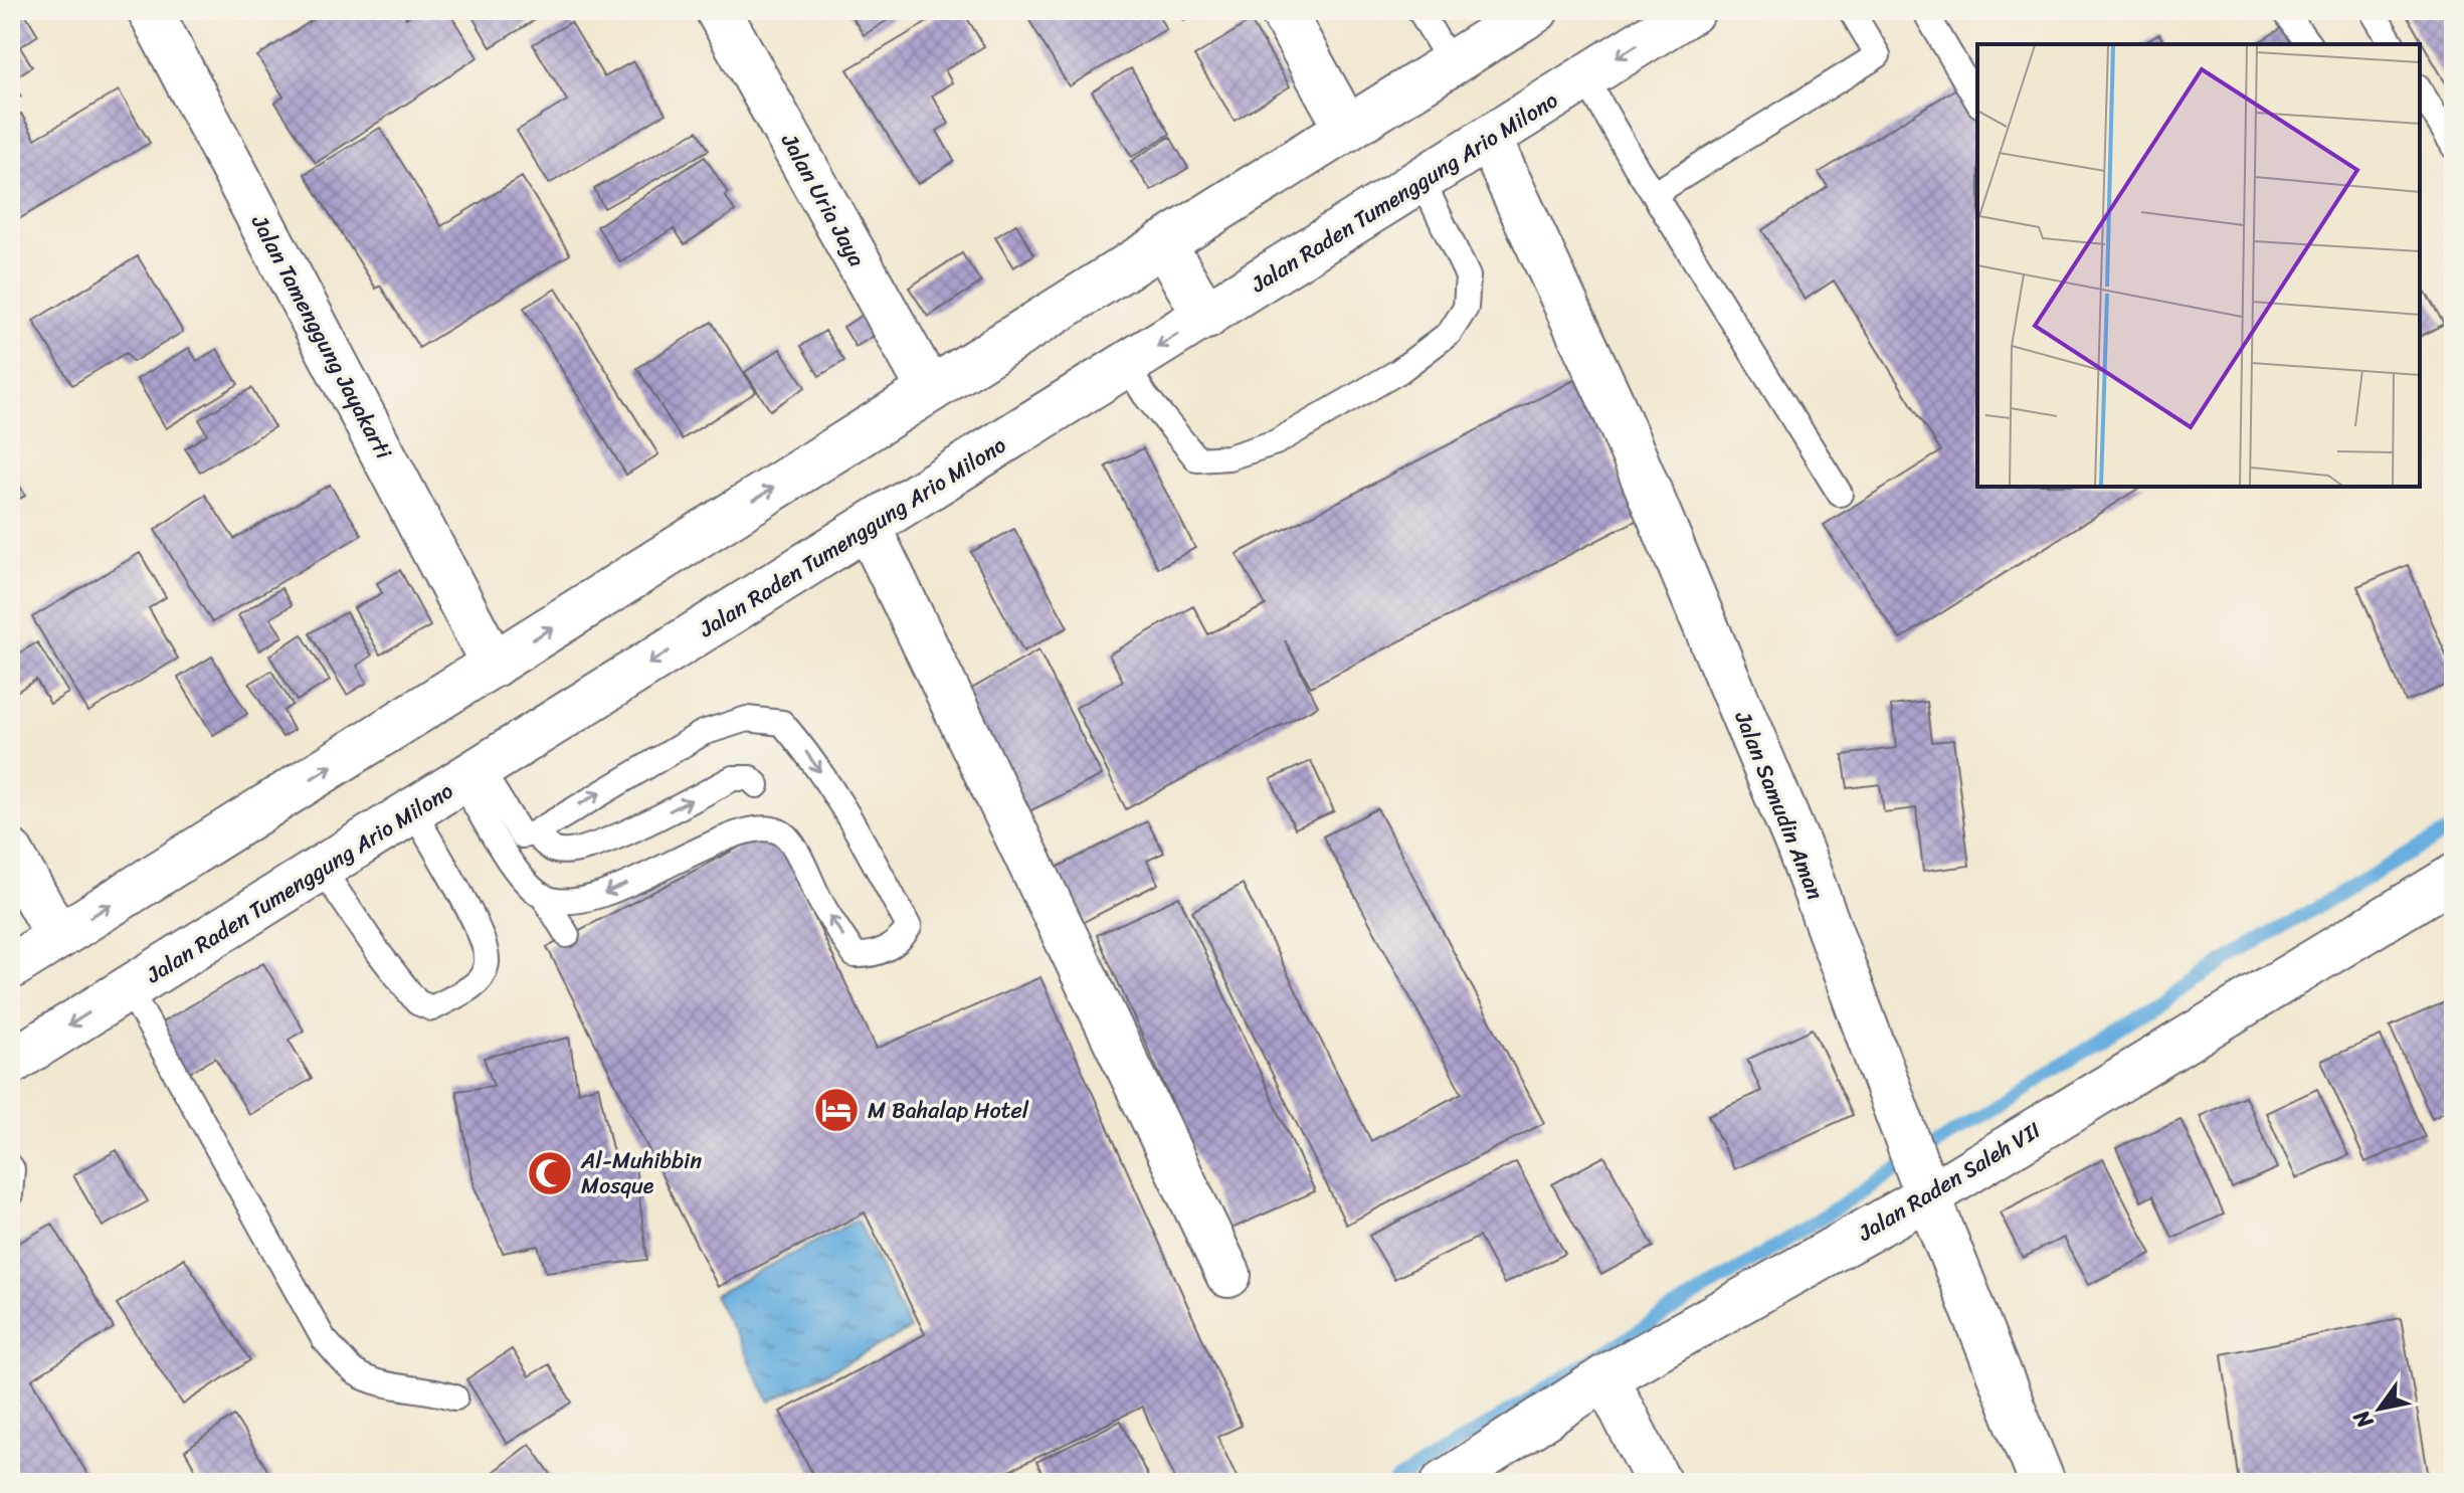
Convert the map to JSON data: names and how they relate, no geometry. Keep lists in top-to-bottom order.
{
  "streets": {
    "main road": [
      "Jalan Raden Tumenggung Ario Milono",
      "Jalan Uria Jaya",
      "Jalan Tamenggung Jayakarti",
      "Jalan Samudin Aman",
      "Jalan Raden Saleh VII"
    ]
  },
  "crossings": [
    ["Jalan Raden Tumenggung Ario Milono", "Jalan Samudin Aman"],
    ["Jalan Samudin Aman", "Jalan Raden Saleh VII"]
  ],
  "places": {
    "hotel": ["M Bahalap Hotel"],
    "mosque": ["Al-Muhibbin Mosque"]
  },
  "north": "bottom left"
}
